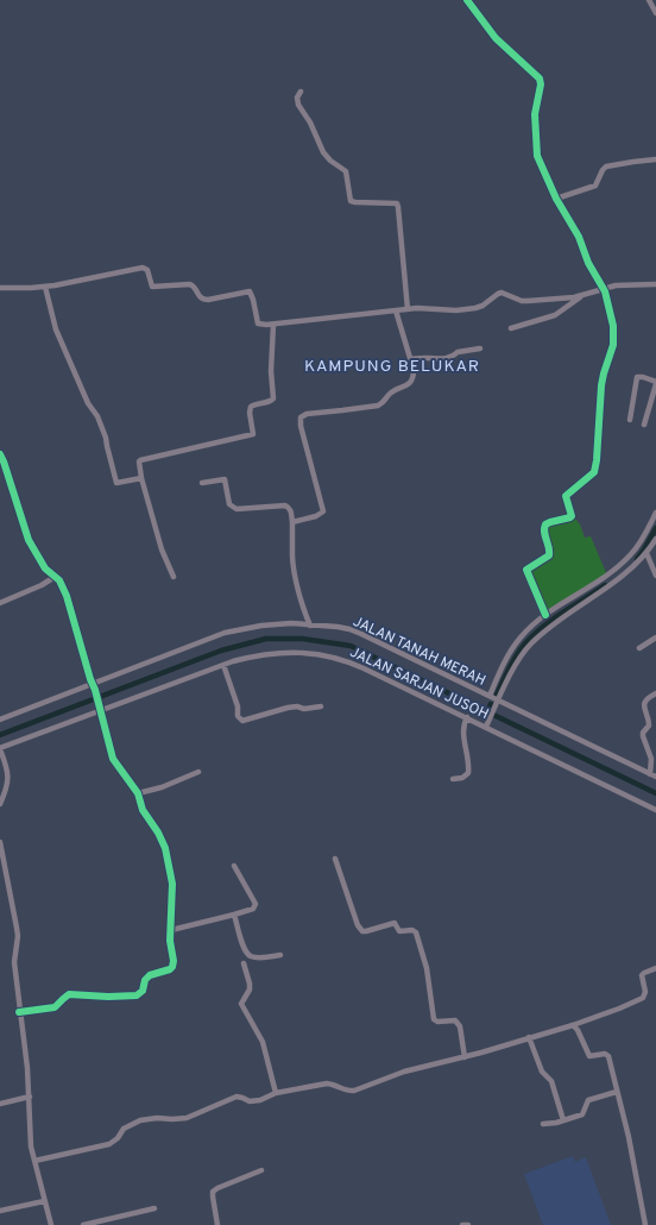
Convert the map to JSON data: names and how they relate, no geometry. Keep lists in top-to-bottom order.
{
  "streets": {
    "street": ["JALAN TANAH MERAH", "JALAN SARJAN JUSOH"]
  },
  "districts": ["KAMPUNG BELUKAR"]
}
